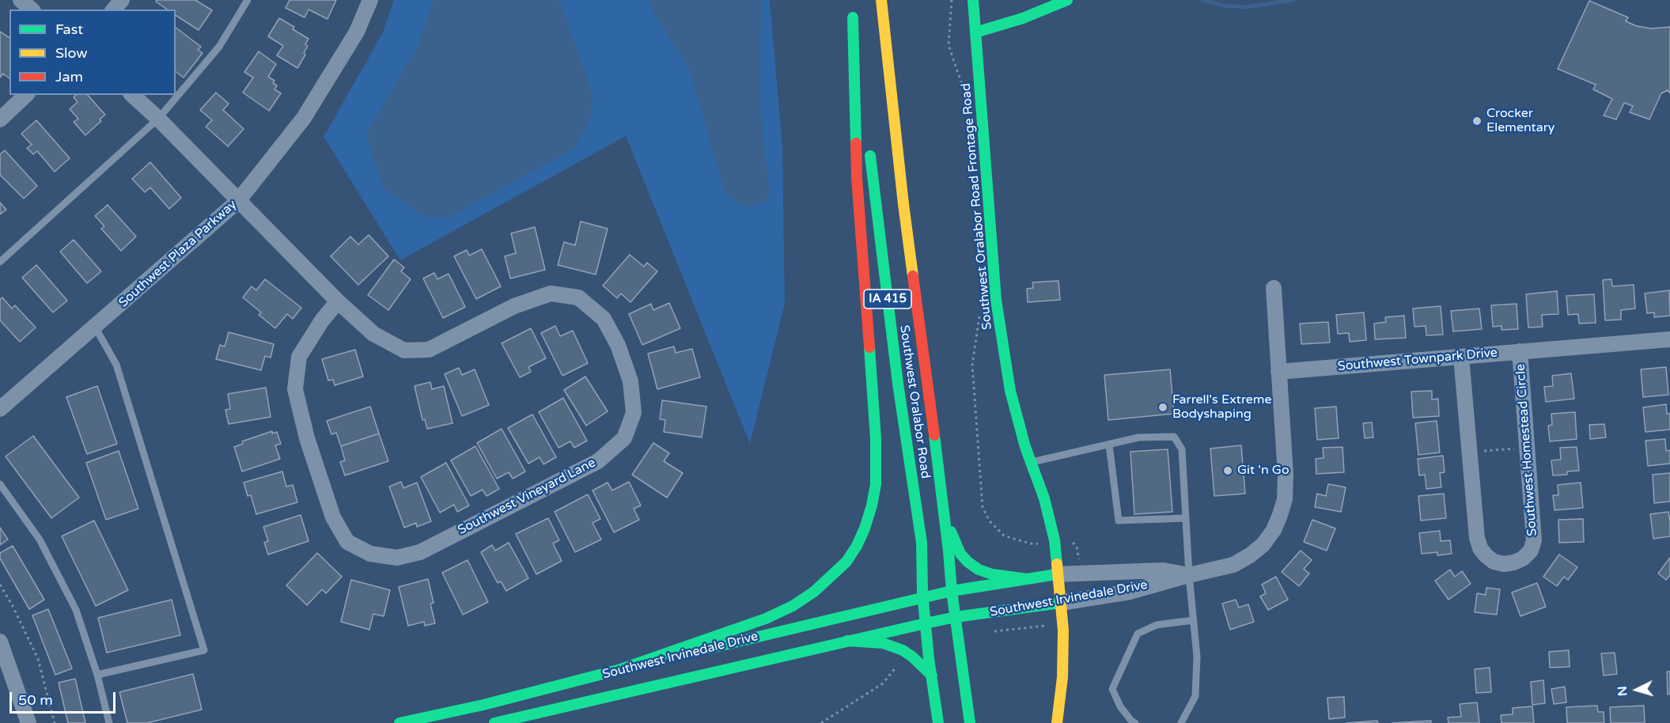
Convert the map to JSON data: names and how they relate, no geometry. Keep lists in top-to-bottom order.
{
  "streets": {
    "main road": [
      "Southwest Oralabor Road Frontage Road",
      "IA 415",
      "Southwest Oralabor Road",
      "Southwest Irvinedale Drive"
    ],
    "street": [
      "Southwest Plaza Parkway",
      "Southwest Townpark Drive",
      "Southwest Homestead Circle",
      "Southwest Vineyard Lane"
    ]
  },
  "crossings": [
    ["Southwest Oralabor Road Frontage Road", "Southwest Irvinedale Drive"],
    ["Southwest Plaza Parkway", "Southwest Vineyard Lane"],
    ["Southwest Townpark Drive", "Southwest Homestead Circle"],
    ["Southwest Oralabor Road", "Southwest Irvinedale Drive"]
  ],
  "places": ["Crocker Elementary", "Farrell's Extreme Bodyshaping", "Git 'n Go"],
  "legend": ["Fast", "Slow", "Jam"],
  "scale_bar": "50 m",
  "north": "left"
}
